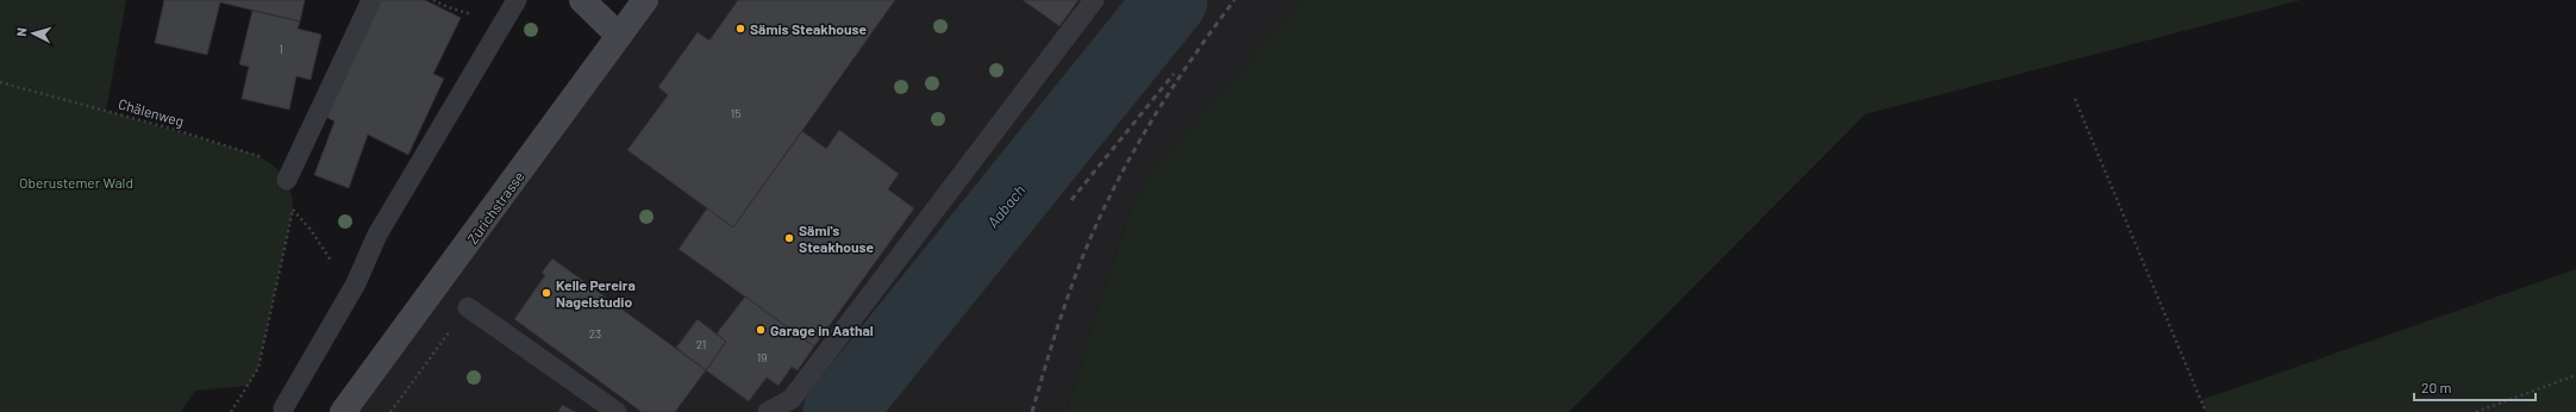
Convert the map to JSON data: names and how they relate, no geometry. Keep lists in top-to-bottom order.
{
  "streets": {
    "main road": ["Zürichstrasse"],
    "path": ["Chälenweg"]
  },
  "water": ["Aabach"],
  "parks": ["Oberustemer Wald"],
  "places": [
    "Sämis Steakhouse",
    "Sämi's Steakhouse",
    "Kelle Pereira Nagelstudio",
    "Garage in Aathal"
  ],
  "house_numbers": [
    "1",
    "15",
    "23",
    "21",
    "19"
  ],
  "scale_bar": "20 m",
  "north": "left"
}
